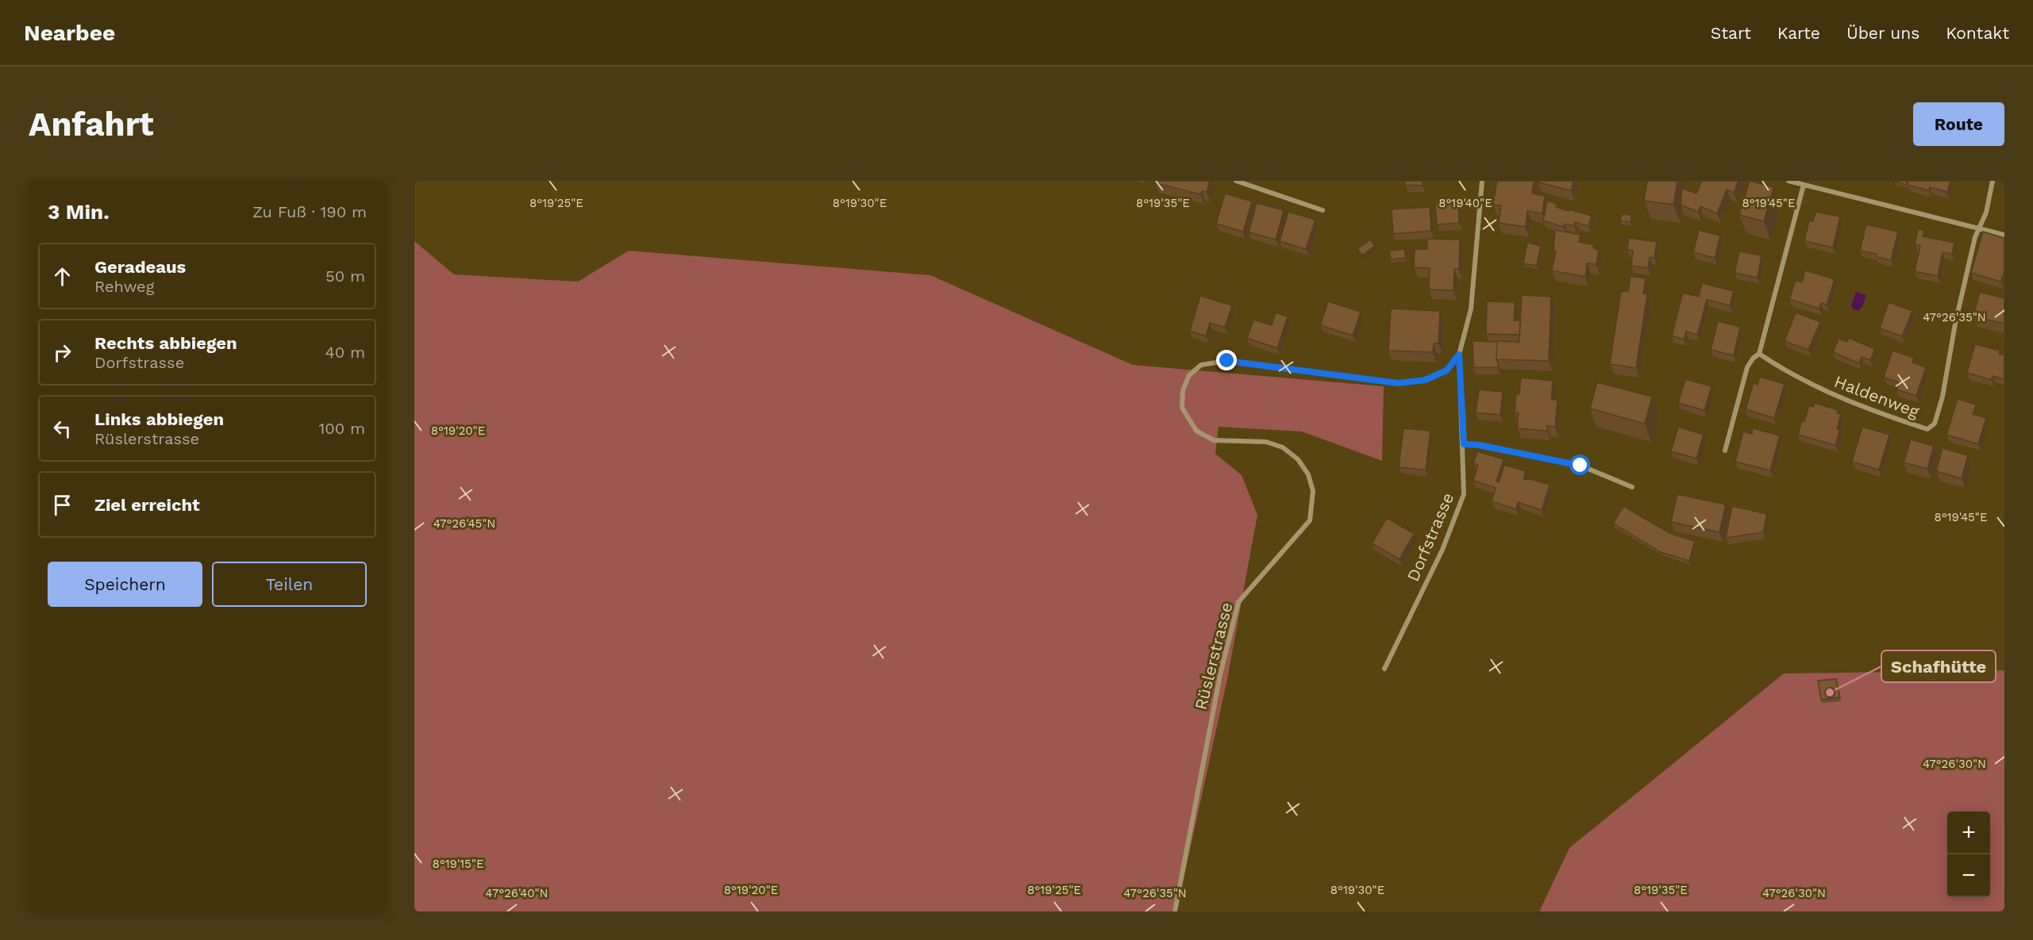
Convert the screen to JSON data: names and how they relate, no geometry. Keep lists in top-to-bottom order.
{
  "streets": {
    "street": ["Haldenweg", "Dorfstrasse", "Rüslerstrasse"]
  },
  "crossings": [
    ["Dorfstrasse", "Rüslerstrasse"]
  ],
  "places": ["Schafhütte"],
  "page": {
    "header": "Nearbee",
    "nav": [
      "Start",
      "Karte",
      "Über uns",
      "Kontakt"
    ],
    "buttons": [
      "Route",
      ["Speichern", "Teilen"]
    ],
    "title": "Anfahrt",
    "heading": ["3 Min.", "Zu Fuß · 190 m"],
    "list": [
      ["Geradeaus", "Rehweg", "50 m"],
      ["Rechts abbiegen", "Dorfstrasse", "40 m"],
      ["Links abbiegen", "Rüslerstrasse", "100 m"],
      "Ziel erreicht"
    ],
    "map_buttons": ["+", "−"]
  },
  "coordinates": [
    "8°19'25\"E",
    "8°19'30\"E",
    "8°19'35\"E",
    "8°19'40\"E",
    "8°19'45\"E",
    "47°26'35\"N",
    "8°19'20\"E",
    "47°26'45\"N",
    "47°26'30\"N",
    "8°19'15\"E",
    "47°26'40\"N"
  ]
}
